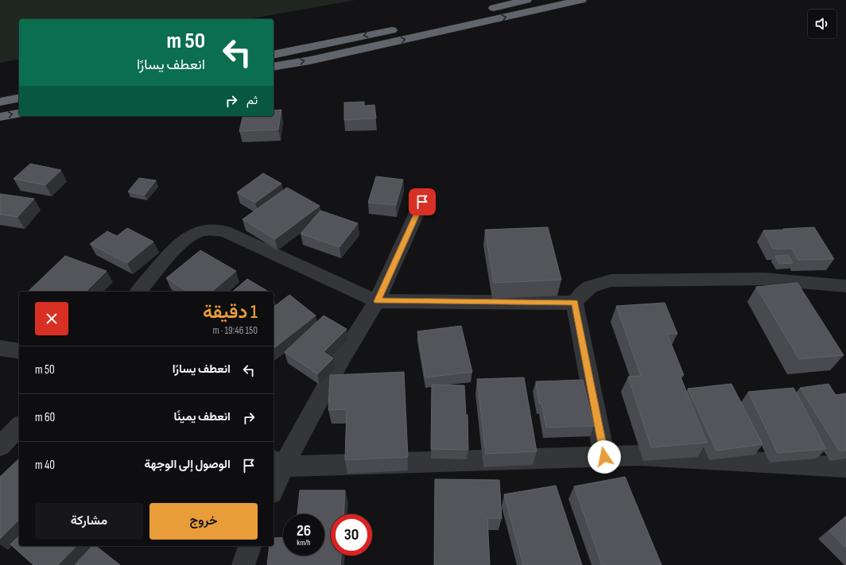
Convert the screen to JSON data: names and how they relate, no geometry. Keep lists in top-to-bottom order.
{
  "page": {
    "turn": ["50 m", "انعطف يسارًا"],
    "then": "ثم",
    "heading": ["1 دقيقة", "150 m · 19:46"],
    "list": [
      {
        "name": "انعطف يسارًا",
        "value": "50 m"
      },
      {
        "name": "انعطف يمينًا",
        "value": "60 m"
      },
      {
        "name": "الوصول إلى الوجهة",
        "value": "40 m"
      }
    ],
    "buttons": ["خروج", "مشاركة"],
    "speed": "26 km/h",
    "limit": "30"
  }
}
